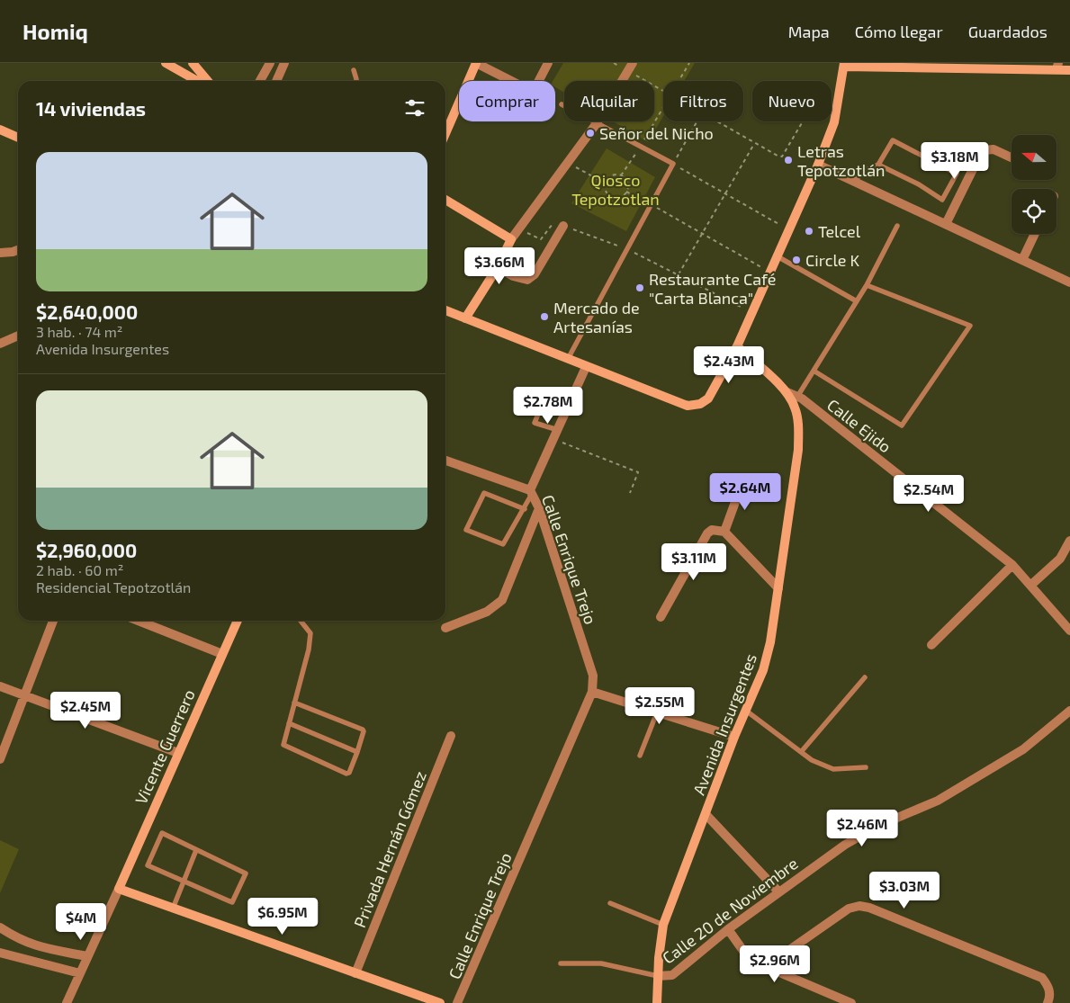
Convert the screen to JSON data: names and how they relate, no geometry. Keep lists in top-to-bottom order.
{
  "streets": {
    "street": [
      "Calle Ejido",
      "Calle Enrique Trejo",
      "Avenida Insurgentes",
      "Vicente Guerrero",
      "Privada Hernán Gómez",
      "Calle 20 de Noviembre"
    ]
  },
  "crossings": [
    ["Calle Ejido", "Avenida Insurgentes"],
    ["Avenida Insurgentes", "Calle 20 de Noviembre"]
  ],
  "parks": ["Qiosco Tepotzotlan"],
  "places": [
    "Señor del Nicho",
    "Letras Tepotzotlán",
    "Telcel",
    "Circle K",
    "Restaurante Café \"Carta Blanca\"",
    "Mercado de Artesanías"
  ],
  "north": "left",
  "page": {
    "header": "Homiq",
    "nav": ["Mapa", "Cómo llegar", "Guardados"],
    "chip": [
      "Comprar",
      "Alquilar",
      "Filtros",
      "Nuevo"
    ],
    "heading": "14 viviendas",
    "list": [
      {
        "name": "$2,640,000",
        "note": "3 hab. · 74 m² · Avenida Insurgentes"
      },
      {
        "name": "$2,960,000",
        "note": "2 hab. · 60 m² · Residencial Tepotzotlán"
      }
    ],
    "price": [
      "$3.18M",
      "$3.66M",
      "$2.43M",
      "$2.78M",
      "$2.64M",
      "$2.54M",
      "$3.11M",
      "$2.55M",
      "$2.45M",
      "$2.46M",
      "$3.03M",
      "$6.95M",
      "$4M",
      "$2.96M"
    ]
  }
}
